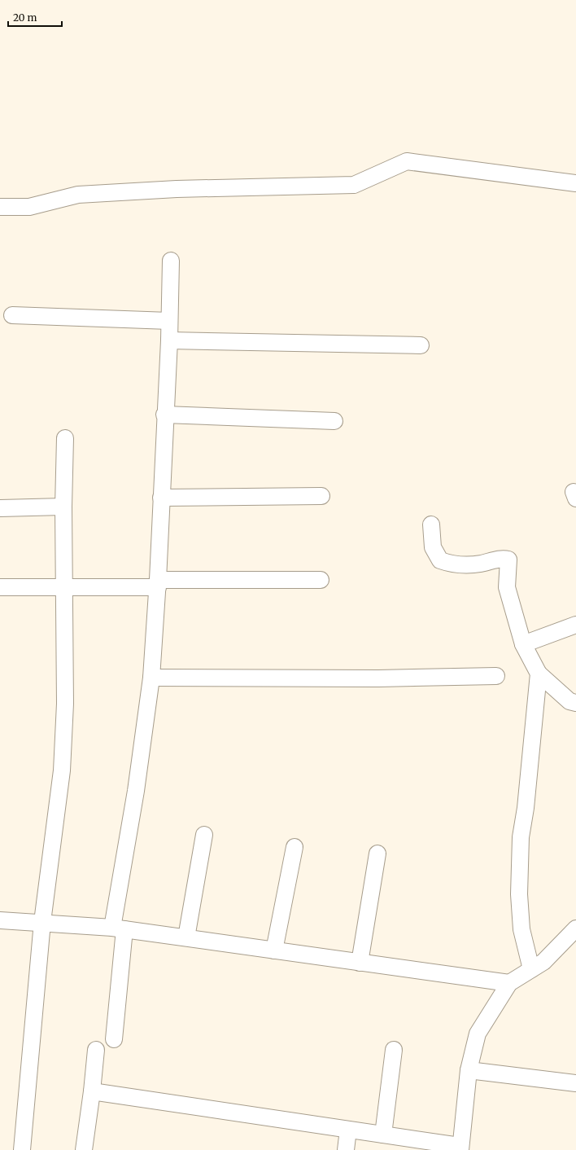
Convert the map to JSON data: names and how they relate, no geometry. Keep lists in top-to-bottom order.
{
  "scale_bar": "20 m"
}
